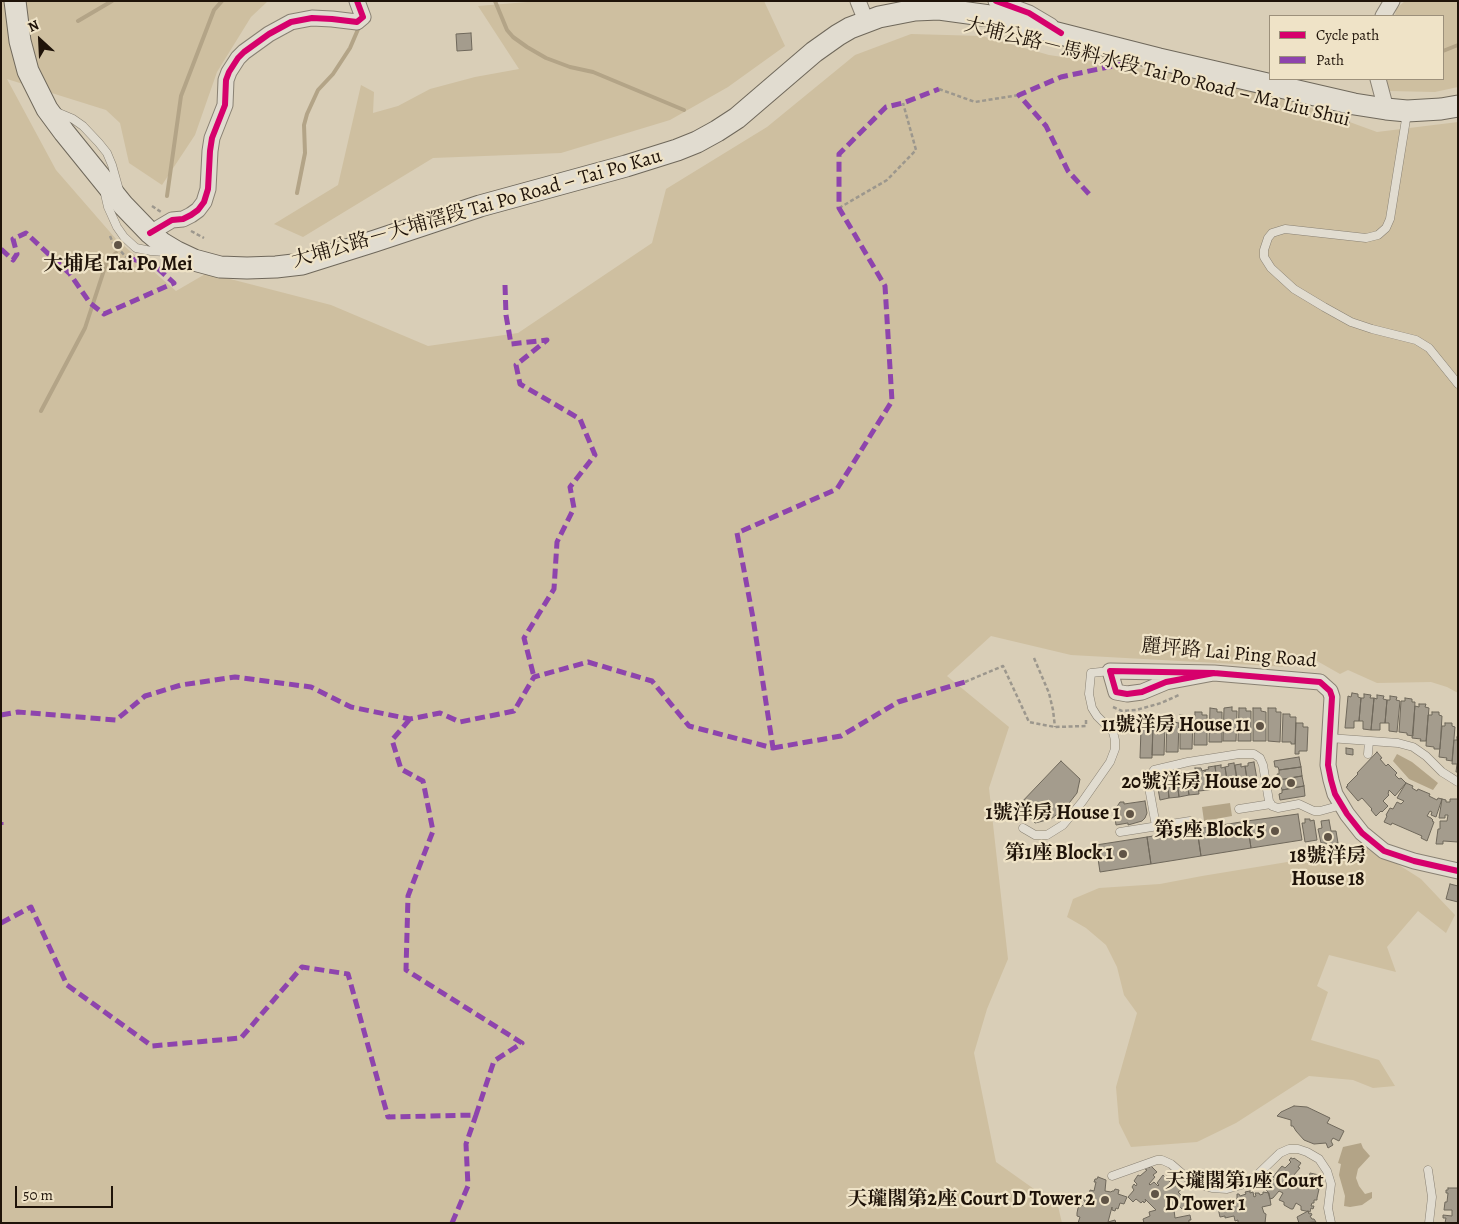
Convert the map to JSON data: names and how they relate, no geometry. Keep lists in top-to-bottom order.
{
  "streets": {
    "main road": ["大埔公路－馬料水段 Tai Po Road – Ma Liu Shui", "大埔公路－大埔滘段 Tai Po Road – Tai Po Kau"],
    "street": ["麗坪路 Lai Ping Road"]
  },
  "crossings": [
    ["大埔公路－馬料水段 Tai Po Road – Ma Liu Shui", "大埔公路－大埔滘段 Tai Po Road – Tai Po Kau"]
  ],
  "places": [
    "大埔尾 Tai Po Mei",
    "11號洋房 House 11",
    "20號洋房 House 20",
    "1號洋房 House 1",
    "第5座 Block 5",
    "18號洋房 House 18",
    "第1座 Block 1",
    "天瓏閣第1座 Court D Tower 1",
    "天瓏閣第2座 Court D Tower 2"
  ],
  "legend": ["Cycle path", "Path"],
  "scale_bar": "50 m",
  "north": "top left"
}
